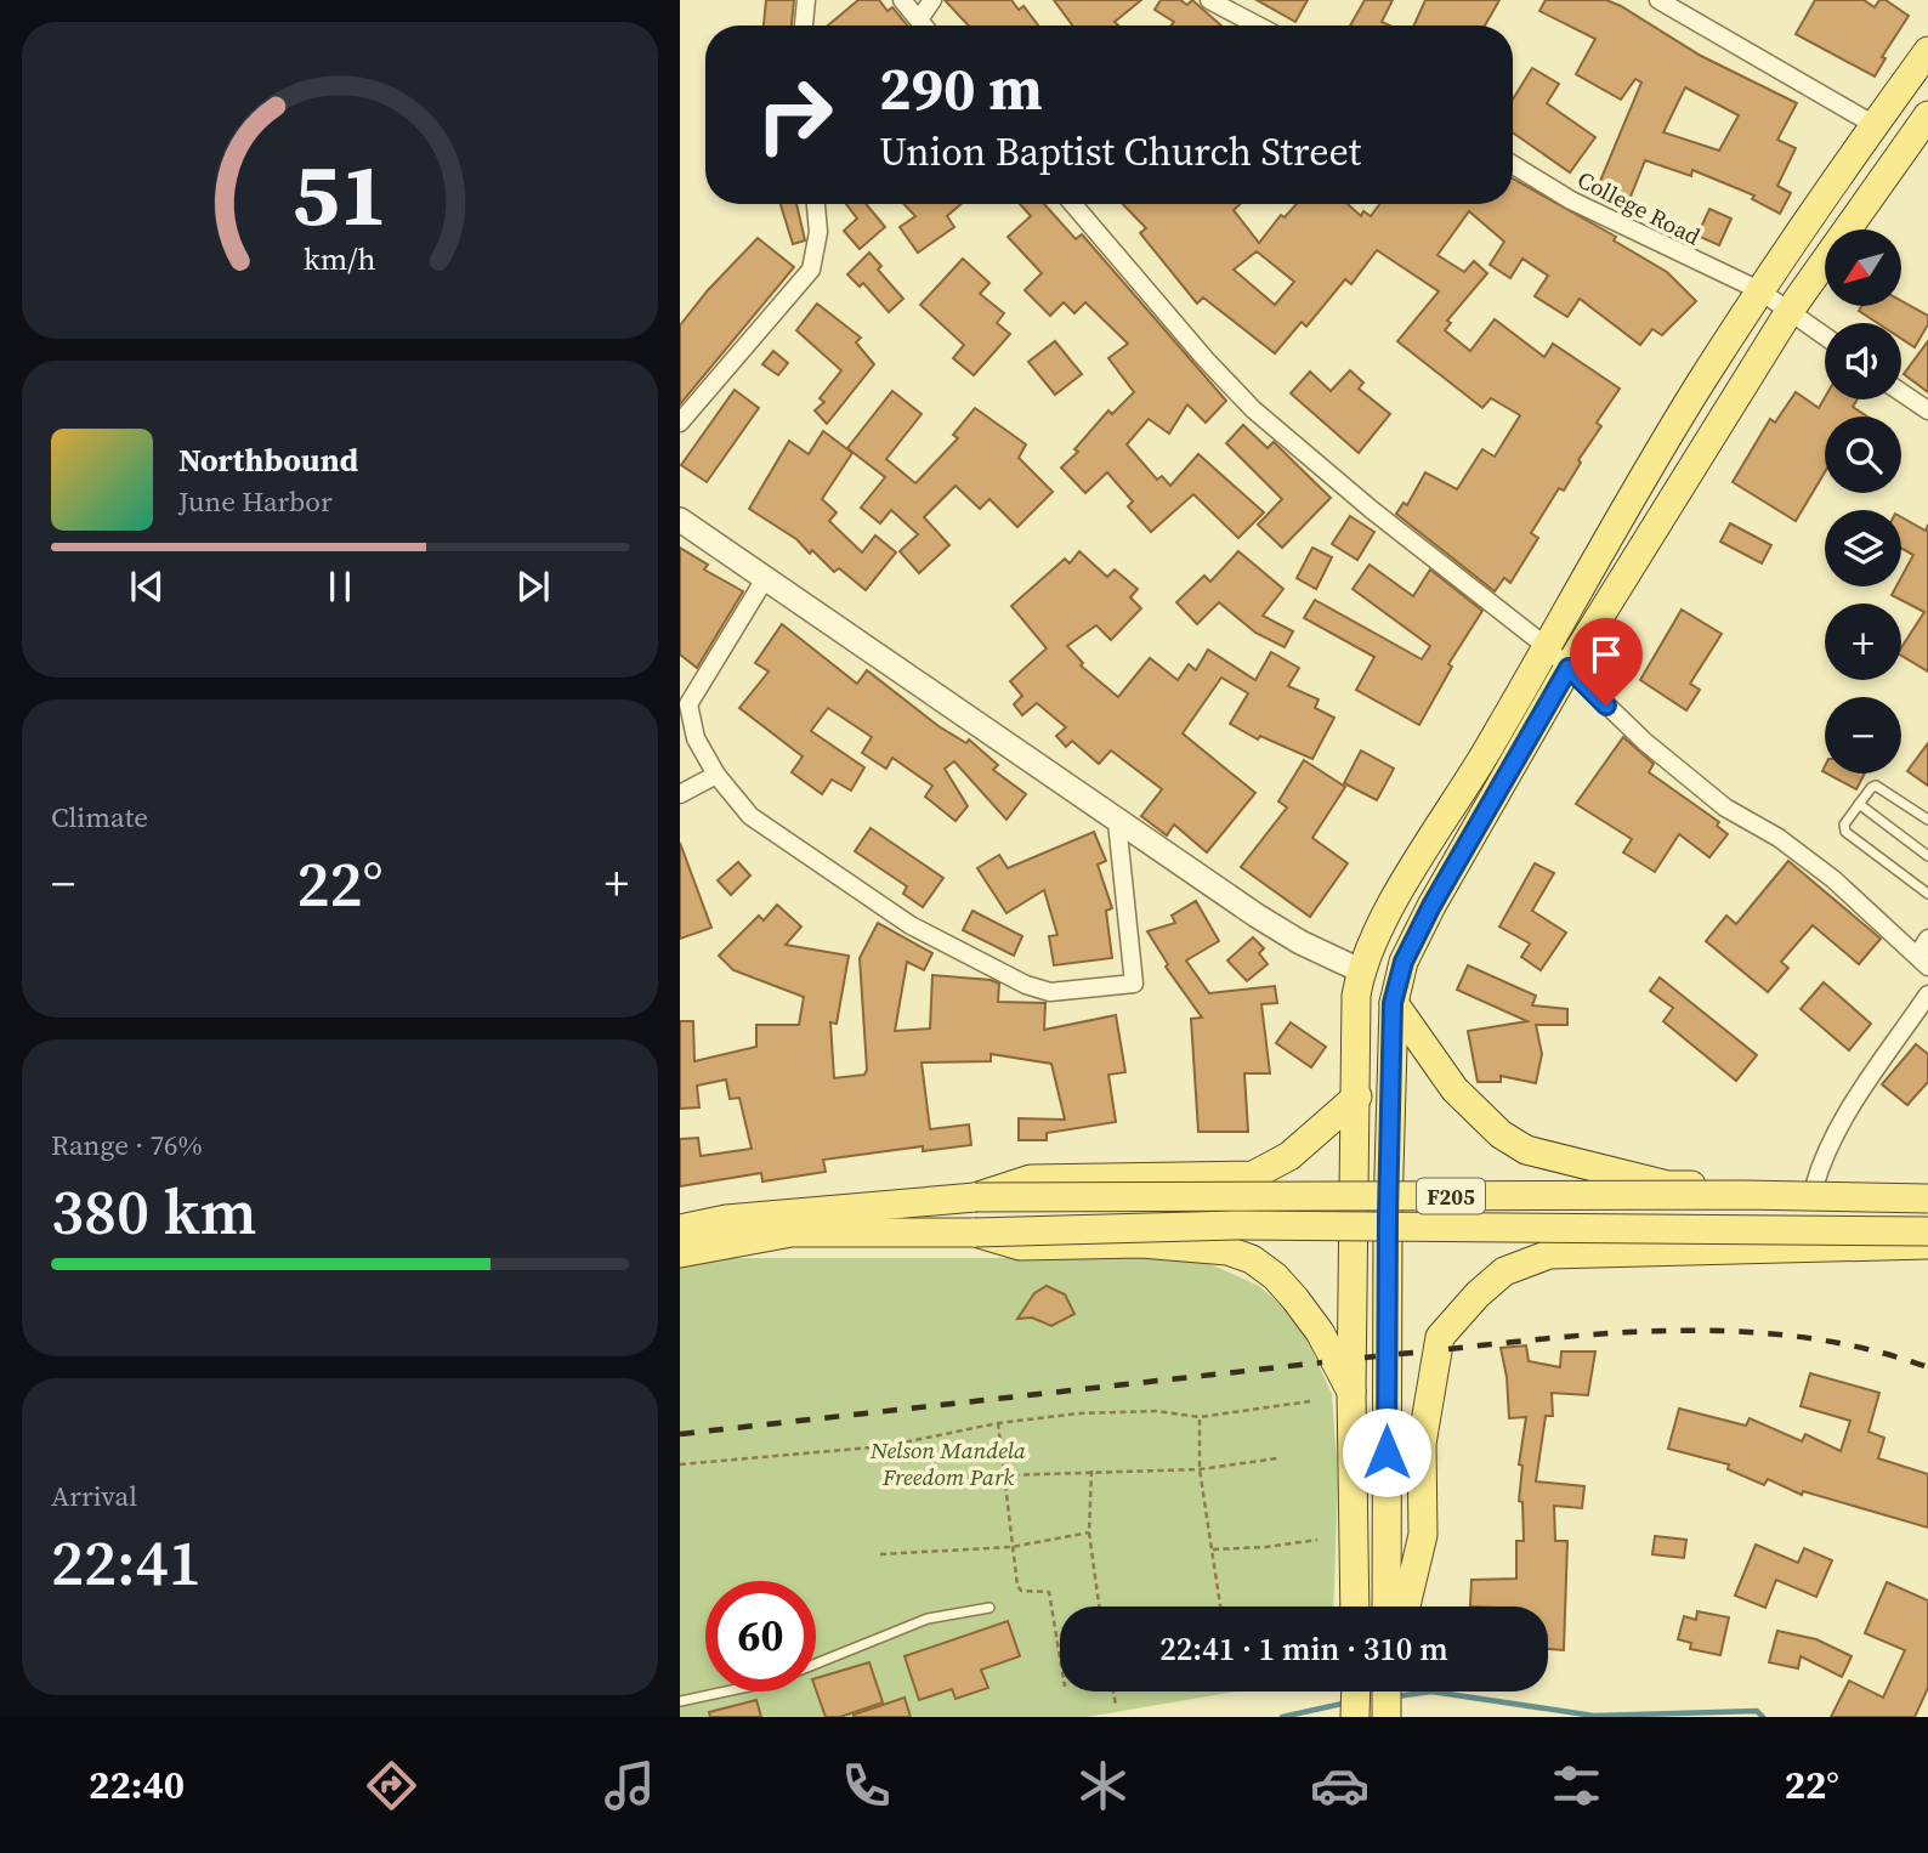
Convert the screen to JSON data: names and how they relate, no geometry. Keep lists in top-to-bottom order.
{
  "streets": {
    "main road": ["F205"],
    "street": ["College Road"]
  },
  "parks": ["Nelson Mandela Freedom Park"],
  "north": "bottom left",
  "page": {
    "turn": ["290 m", "Union Baptist Church Street"],
    "map_buttons": ["+", "−"],
    "song": ["Northbound", "June Harbor"],
    "tile": [
      "Climate",
      ["Range · 76%", "380 km"],
      ["Arrival", "22:41"]
    ],
    "heat": ["−", "22°", "+"],
    "limit": "60",
    "trip": "22:41 · 1 min · 310 m",
    "tabs": ["22:40", "22°"],
    "gauge": ["51", "km/h"]
  }
}
